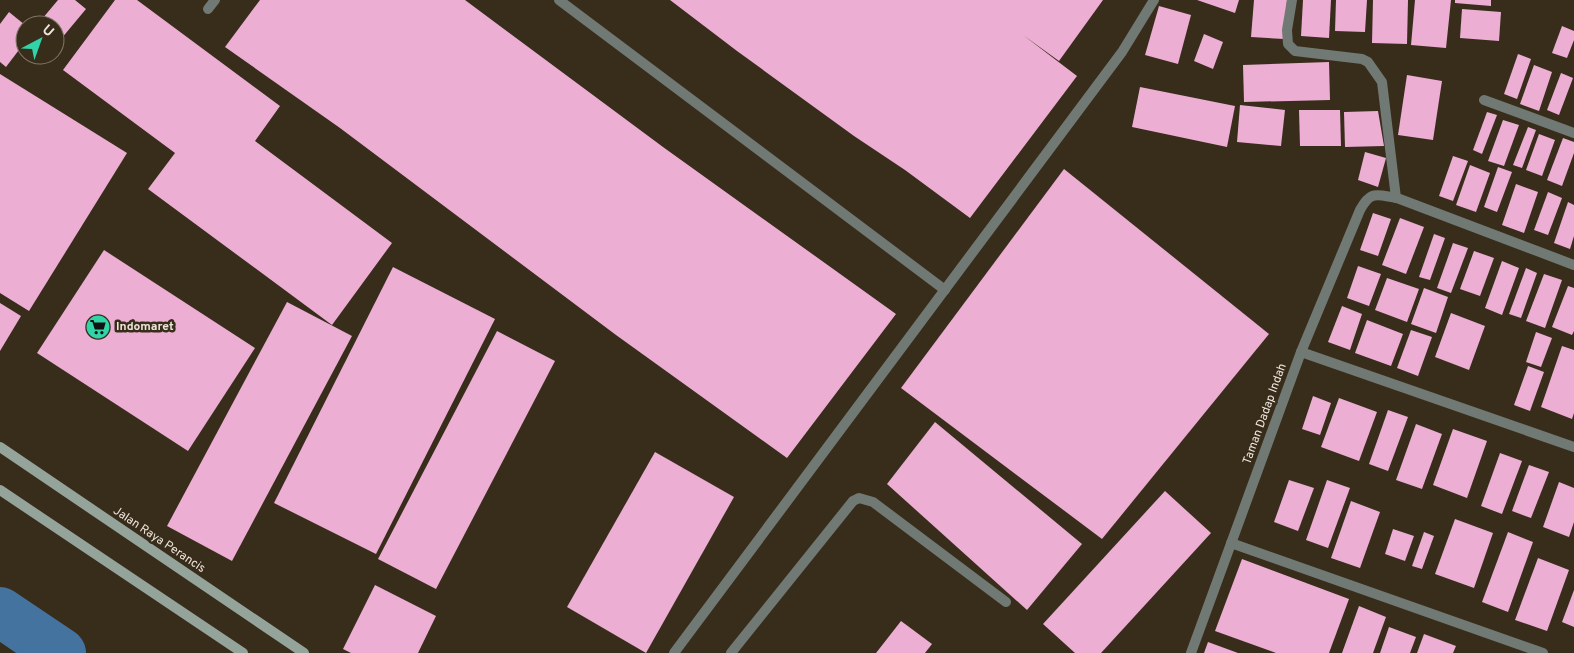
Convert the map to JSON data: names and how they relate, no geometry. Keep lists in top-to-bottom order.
{
  "streets": {
    "street": ["Taman Dadap Indah", "Jalan Raya Perancis"]
  },
  "places": {
    "supermarket": ["Indomaret"]
  },
  "north": "top right"
}
